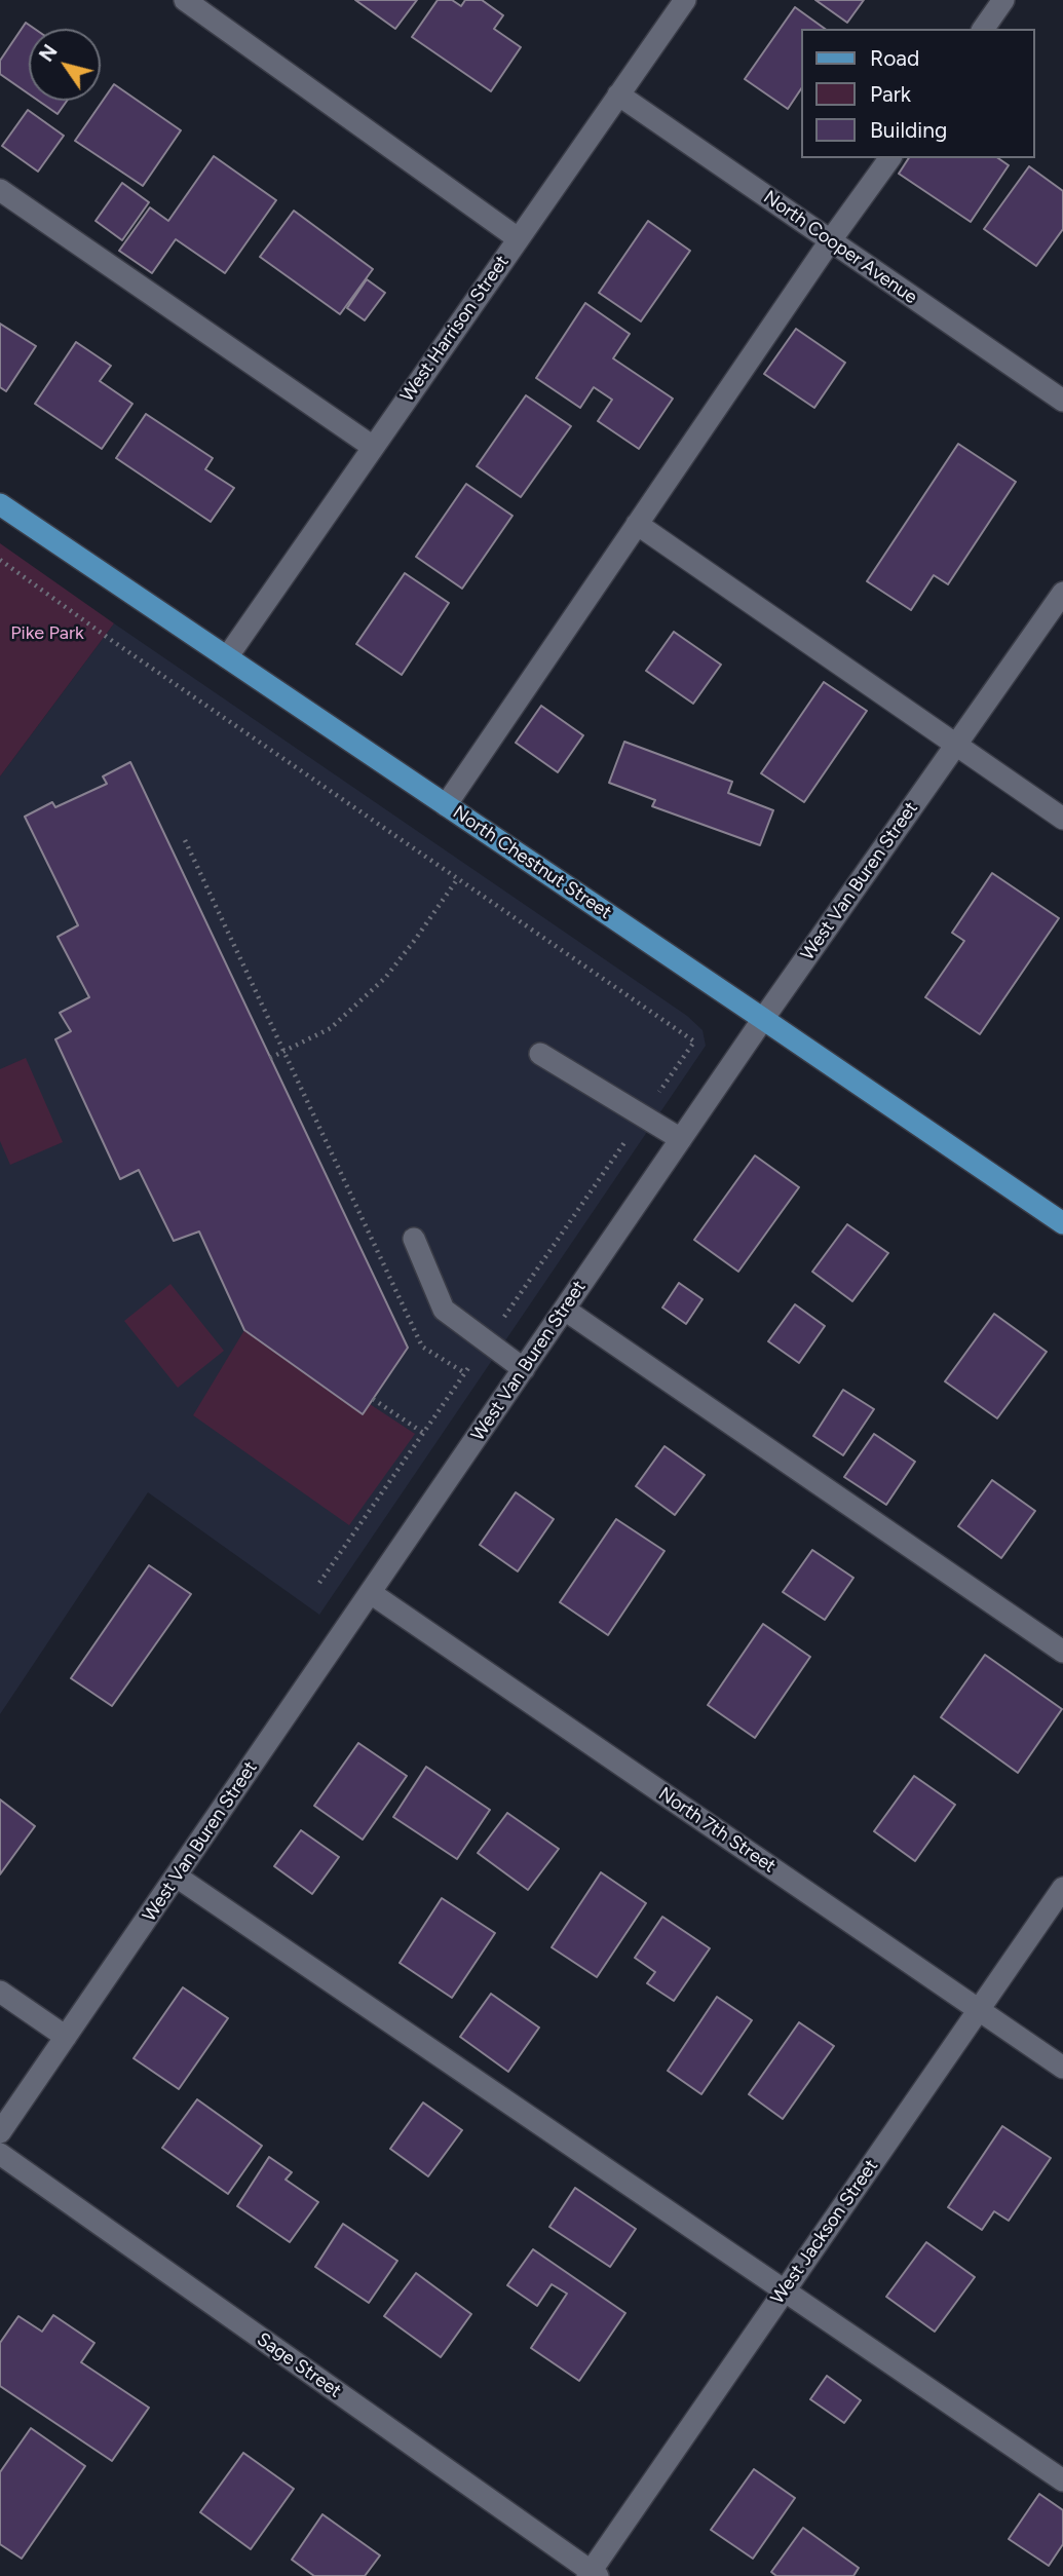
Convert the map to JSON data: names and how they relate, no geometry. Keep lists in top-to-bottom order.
{
  "streets": {
    "main road": ["North Chestnut Street"],
    "street": [
      "North Cooper Avenue",
      "West Harrison Street",
      "West Van Buren Street",
      "North 7th Street",
      "West Jackson Street",
      "Sage Street"
    ]
  },
  "crossings": [
    ["North Cooper Avenue", "West Harrison Street"],
    ["West Harrison Street", "North Chestnut Street"],
    ["North Chestnut Street", "West Van Buren Street"],
    ["West Van Buren Street", "North 7th Street"],
    ["North 7th Street", "West Jackson Street"],
    ["West Jackson Street", "Sage Street"]
  ],
  "parks": ["Pike Park"],
  "legend": ["Road", "Park", "Building"],
  "north": "top left"
}
